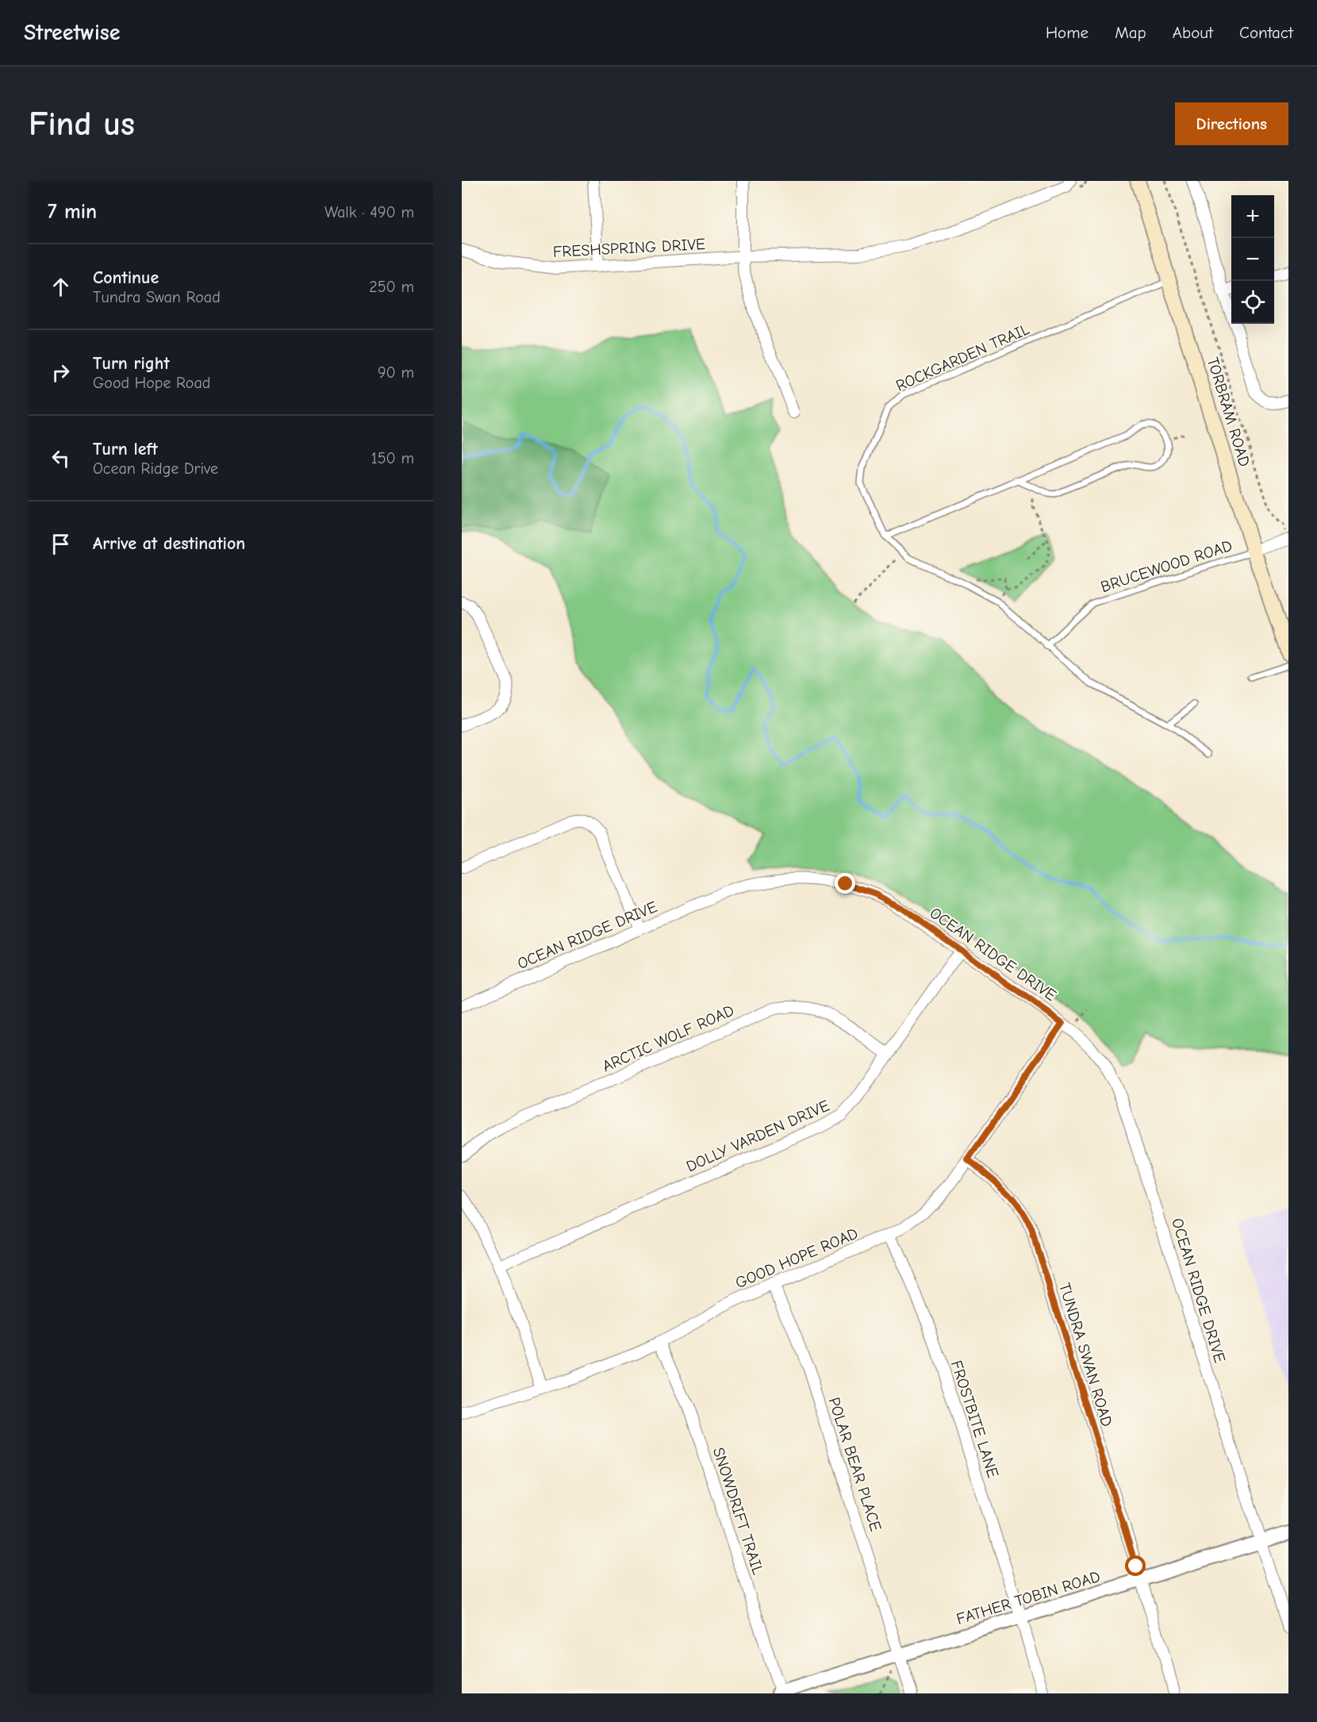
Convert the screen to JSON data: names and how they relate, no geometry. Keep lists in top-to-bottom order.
{
  "streets": {
    "main road": ["TORBRAM ROAD"],
    "street": [
      "FRESHSPRING DRIVE",
      "OCEAN RIDGE DRIVE",
      "ARCTIC WOLF ROAD",
      "DOLLY VARDEN DRIVE",
      "GOOD HOPE ROAD",
      "TUNDRA SWAN ROAD",
      "FROSTBITE LANE",
      "POLAR BEAR PLACE",
      "SNOWDRIFT TRAIL",
      "FATHER TOBIN ROAD"
    ],
    "lane": ["ROCKGARDEN TRAIL", "BRUCEWOOD ROAD"]
  },
  "crossings": [
    ["ROCKGARDEN TRAIL", "TORBRAM ROAD"],
    ["ROCKGARDEN TRAIL", "BRUCEWOOD ROAD"],
    ["TORBRAM ROAD", "BRUCEWOOD ROAD"],
    ["OCEAN RIDGE DRIVE", "DOLLY VARDEN DRIVE"],
    ["OCEAN RIDGE DRIVE", "GOOD HOPE ROAD"],
    ["OCEAN RIDGE DRIVE", "FATHER TOBIN ROAD"],
    ["ARCTIC WOLF ROAD", "DOLLY VARDEN DRIVE"],
    ["GOOD HOPE ROAD", "TUNDRA SWAN ROAD"],
    ["GOOD HOPE ROAD", "FROSTBITE LANE"],
    ["GOOD HOPE ROAD", "POLAR BEAR PLACE"],
    ["GOOD HOPE ROAD", "SNOWDRIFT TRAIL"],
    ["TUNDRA SWAN ROAD", "FATHER TOBIN ROAD"],
    ["FROSTBITE LANE", "FATHER TOBIN ROAD"],
    ["POLAR BEAR PLACE", "FATHER TOBIN ROAD"],
    ["SNOWDRIFT TRAIL", "FATHER TOBIN ROAD"]
  ],
  "page": {
    "header": "Streetwise",
    "nav": [
      "Home",
      "Map",
      "About",
      "Contact"
    ],
    "buttons": "Directions",
    "title": "Find us",
    "heading": ["7 min", "Walk · 490 m"],
    "map_buttons": ["+", "−"],
    "list": [
      ["Continue", "Tundra Swan Road", "250 m"],
      ["Turn right", "Good Hope Road", "90 m"],
      ["Turn left", "Ocean Ridge Drive", "150 m"],
      "Arrive at destination"
    ]
  }
}
